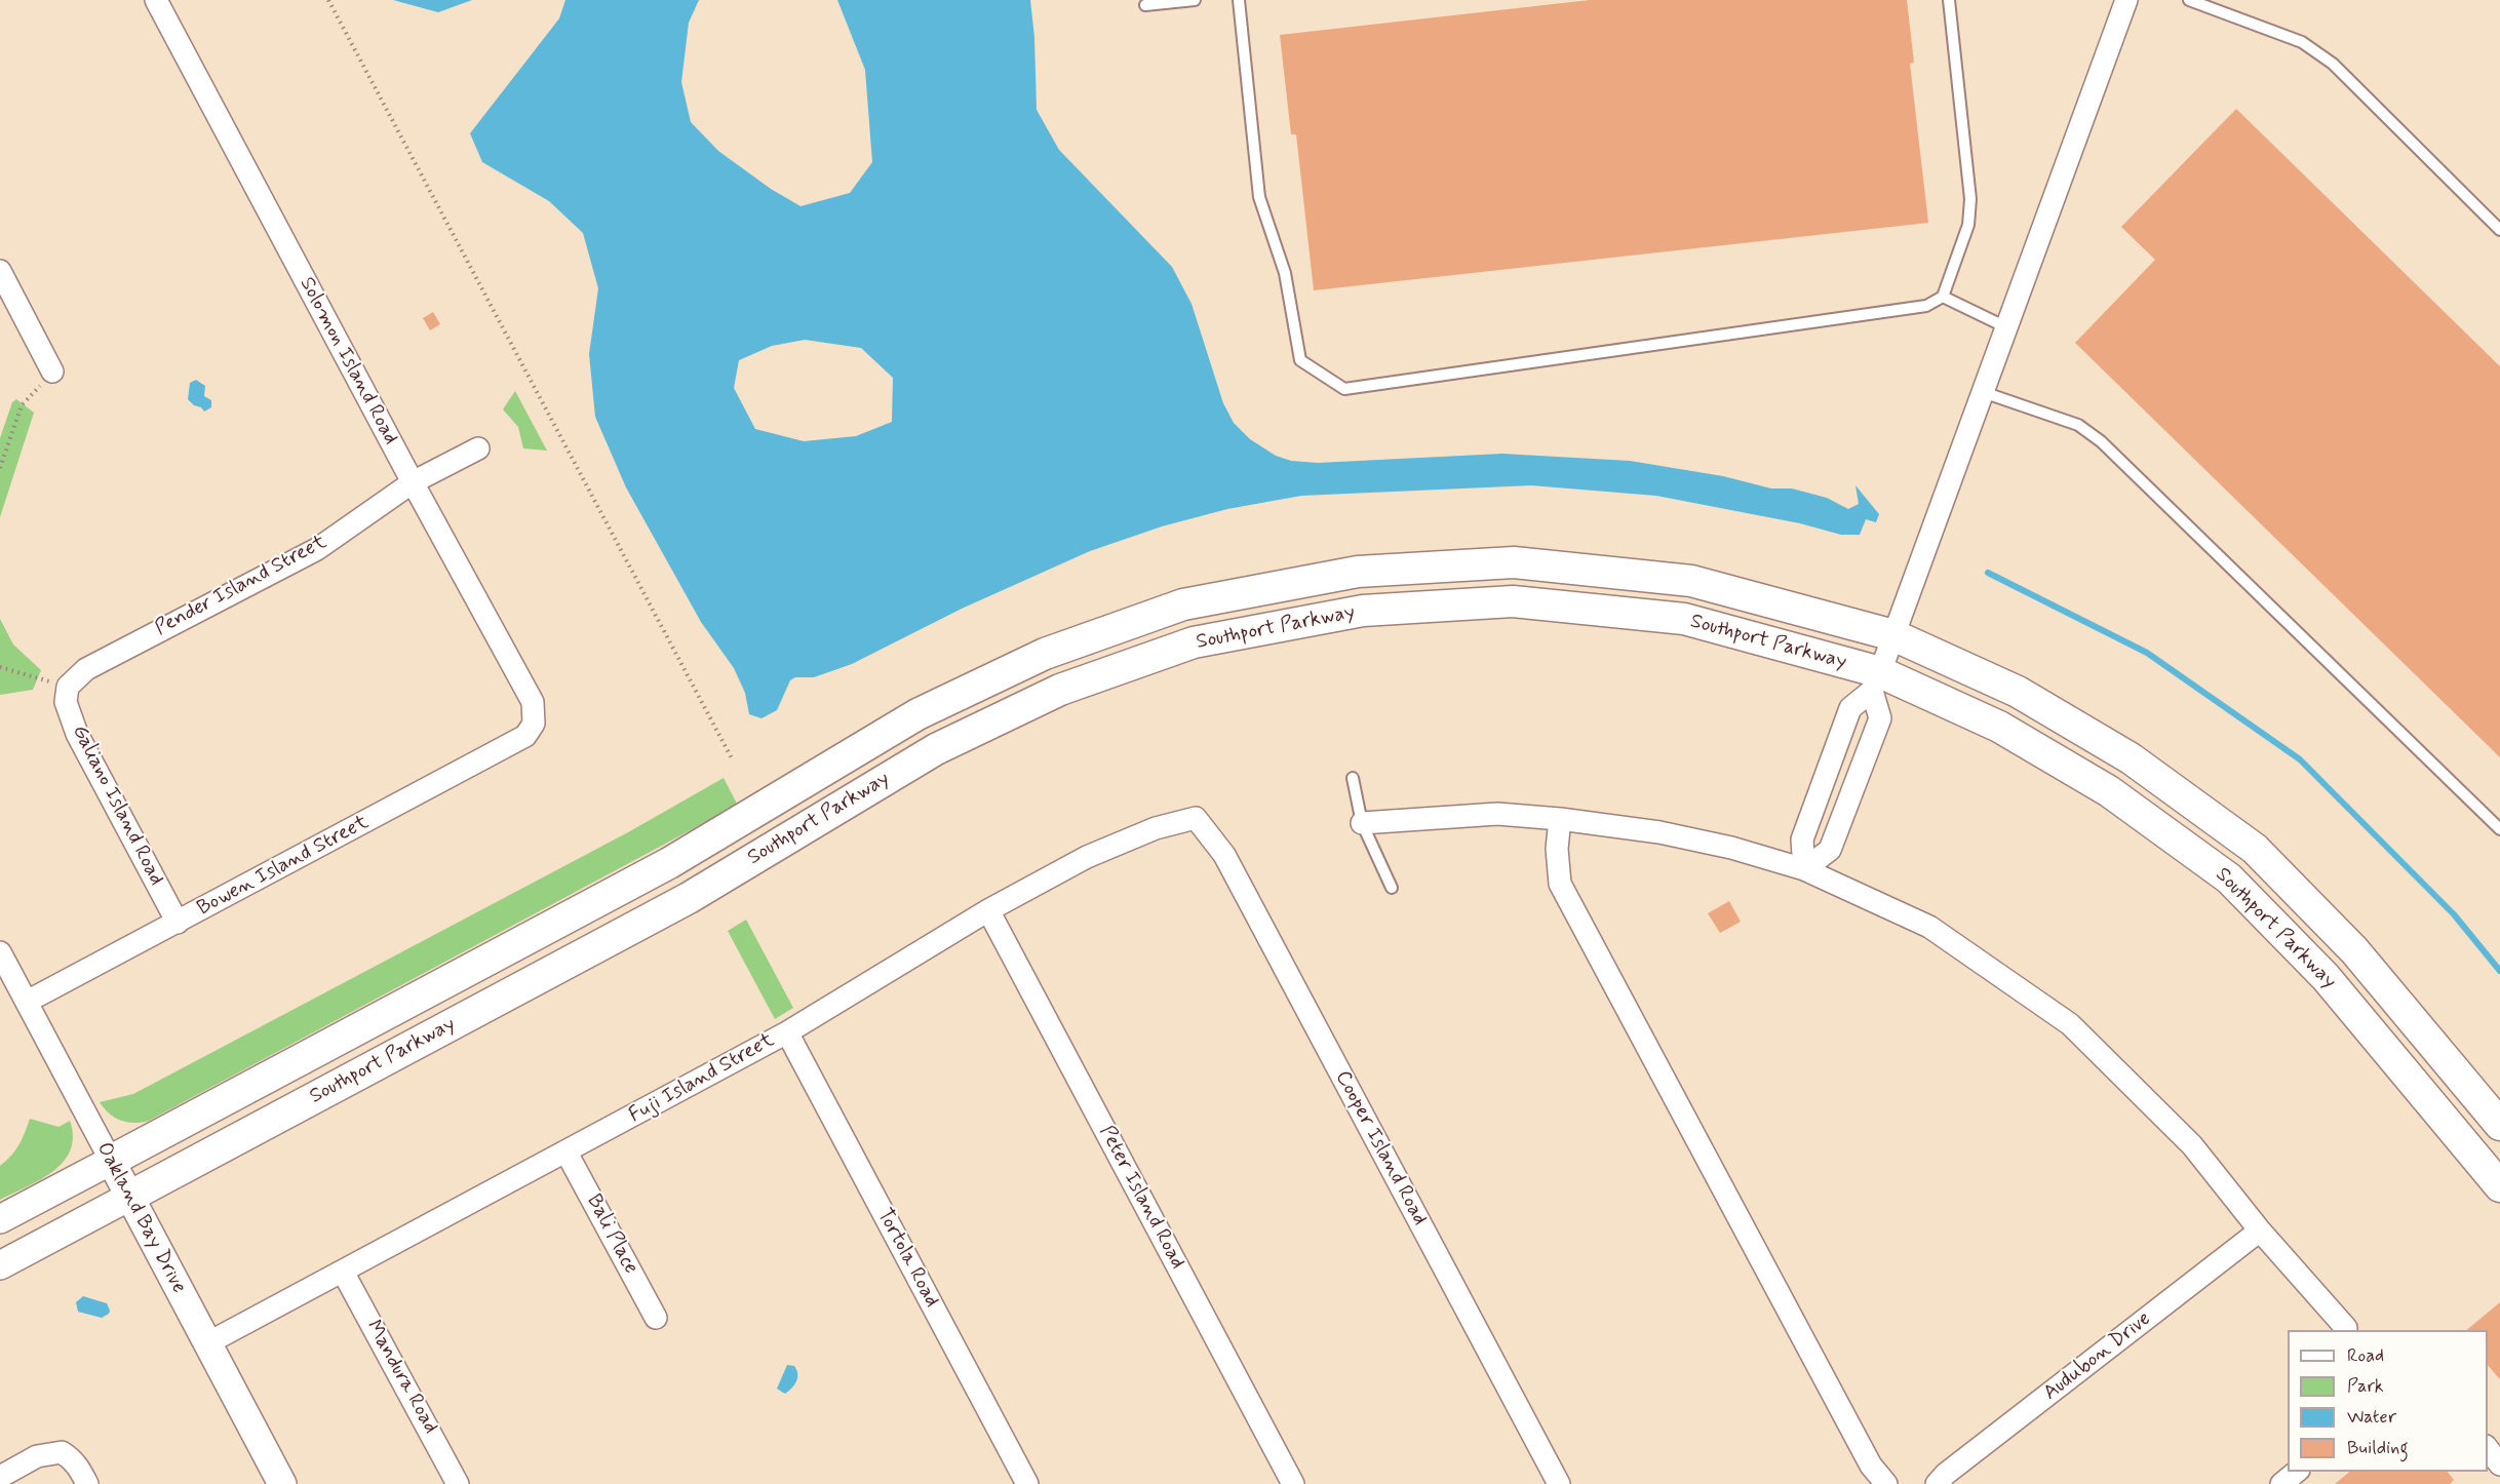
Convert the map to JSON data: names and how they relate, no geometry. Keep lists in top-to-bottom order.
{
  "streets": {
    "main road": ["Southport Parkway"],
    "street": [
      "Solomon Island Road",
      "Pender Island Street",
      "Galiano Island Road",
      "Bowen Island Street",
      "Fuji Island Street",
      "Cooper Island Road",
      "Peter Island Road",
      "Oakland Bay Drive",
      "Bali Place",
      "Tortola Road",
      "Audubon Drive",
      "Mandura Road"
    ]
  },
  "crossings": [
    ["Solomon Island Road", "Pender Island Street"],
    ["Solomon Island Road", "Bowen Island Street"],
    ["Pender Island Street", "Galiano Island Road"],
    ["Southport Parkway", "Oakland Bay Drive"],
    ["Galiano Island Road", "Bowen Island Street"],
    ["Bowen Island Street", "Oakland Bay Drive"],
    ["Fuji Island Street", "Cooper Island Road"],
    ["Fuji Island Street", "Peter Island Road"],
    ["Fuji Island Street", "Oakland Bay Drive"],
    ["Fuji Island Street", "Bali Place"],
    ["Fuji Island Street", "Tortola Road"],
    ["Fuji Island Street", "Mandura Road"]
  ],
  "legend": [
    "Road",
    "Park",
    "Water",
    "Building"
  ]
}
